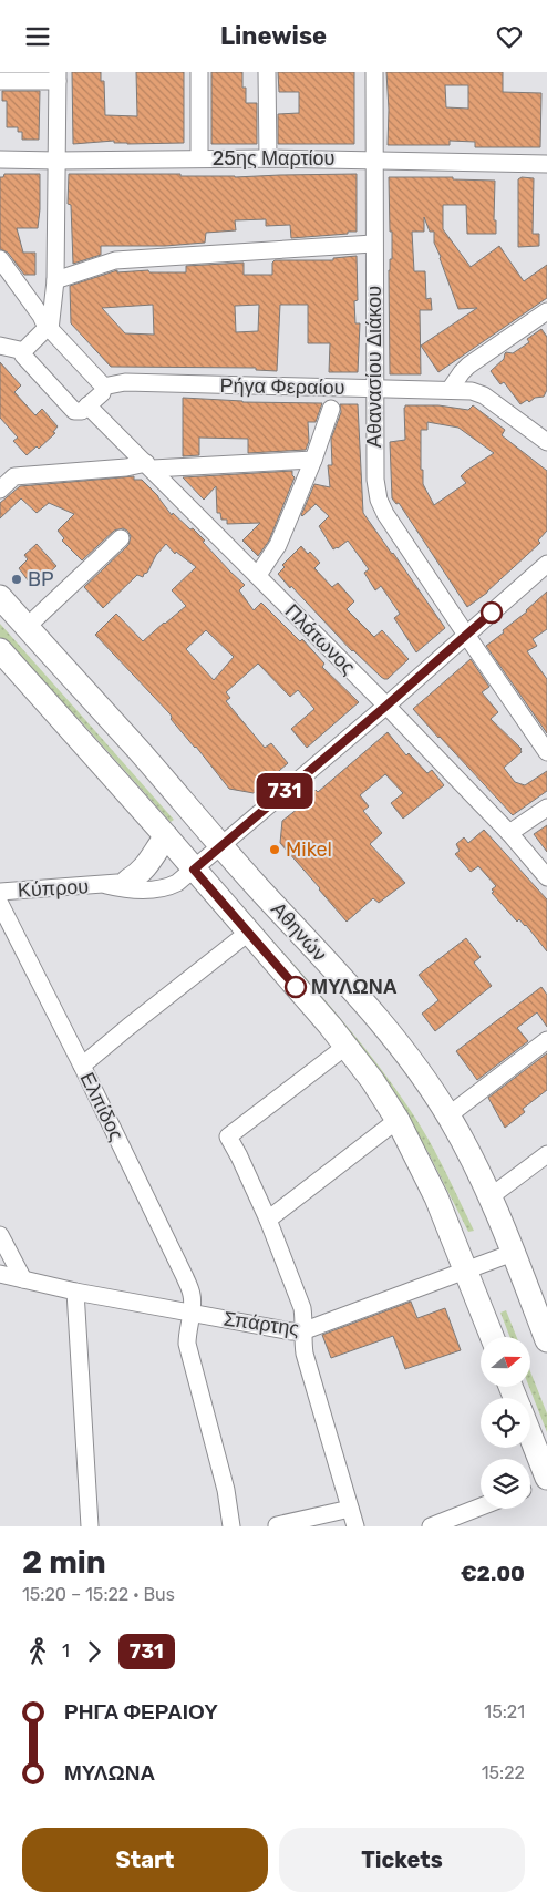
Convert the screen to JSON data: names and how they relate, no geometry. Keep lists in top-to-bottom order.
{
  "streets": {
    "highway": ["Αθηνών"],
    "street": [
      "25ης Μαρτίου",
      "Αθανασίου Διάκου",
      "Ρήγα Φεραίου",
      "Πλάτωνος",
      "Κύπρου",
      "Ελπίδος",
      "Σπάρτης"
    ]
  },
  "crossings": [
    ["25ης Μαρτίου", "Αθανασίου Διάκου"],
    ["Αθανασίου Διάκου", "Ρήγα Φεραίου"],
    ["Κύπρου", "Αθηνών"],
    ["Αθηνών", "Σπάρτης"],
    ["Ελπίδος", "Σπάρτης"]
  ],
  "places": ["BP", "Mikel", "ΜΥΛΩΝΑ"],
  "lines": ["bus line 731"],
  "north": "right",
  "page": {
    "header": "Linewise",
    "on_map": "731",
    "heading": ["2 min", "15:20 – 15:22 · Bus", "€2.00"],
    "legs": ["1", "731"],
    "list": [
      {
        "name": "ΡΗΓΑ ΦΕΡΑΙΟΥ",
        "value": "15:21"
      },
      {
        "name": "ΜΥΛΩΝΑ",
        "value": "15:22"
      }
    ],
    "buttons": ["Start", "Tickets"]
  }
}
